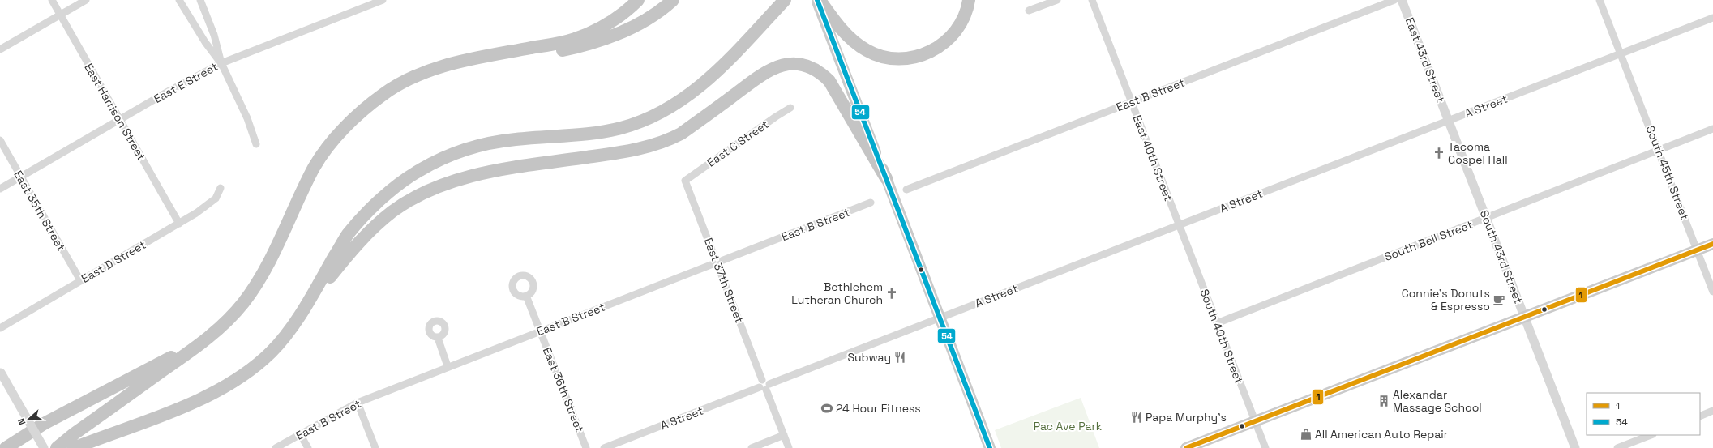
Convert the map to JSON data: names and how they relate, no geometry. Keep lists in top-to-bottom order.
{
  "streets": {
    "street": [
      "East 43rd Street",
      "East E Street",
      "East B Street",
      "A Street",
      "East Harrison Street",
      "East C Street",
      "East 40th Street",
      "South 45th Street",
      "East 35th Street",
      "South Bell Street",
      "South 43rd Street",
      "East D Street",
      "East 37th Street",
      "South 40th Street",
      "East 36th Street"
    ]
  },
  "crossings": [
    ["East 43rd Street", "A Street"],
    ["East 43rd Street", "South 43rd Street"],
    ["East E Street", "East Harrison Street"],
    ["East E Street", "East 35th Street"],
    ["East B Street", "East 40th Street"],
    ["East B Street", "East 37th Street"],
    ["East B Street", "East 36th Street"],
    ["A Street", "East 40th Street"],
    ["A Street", "South 45th Street"],
    ["A Street", "South 43rd Street"],
    ["A Street", "East 37th Street"],
    ["A Street", "South 40th Street"],
    ["East Harrison Street", "East D Street"],
    ["East C Street", "East 37th Street"],
    ["East 40th Street", "South 40th Street"],
    ["South 45th Street", "South Bell Street"],
    ["East 35th Street", "East D Street"],
    ["South Bell Street", "South 43rd Street"],
    ["South Bell Street", "South 40th Street"]
  ],
  "parks": ["Pac Ave Park"],
  "places": {
    "church": ["Tacoma Gospel Hall", "Bethlehem Lutheran Church"],
    "cafe": ["Connie's Donuts & Espresso"],
    "restaurant": ["Subway", "Papa Murphy's"],
    "building": ["Alexandar Massage School"],
    "sports": ["24 Hour Fitness"],
    "shop": ["All American Auto Repair"]
  },
  "lines": ["transit line 54", "transit line 1"],
  "legend": ["1", "54"],
  "north": "left"
}
